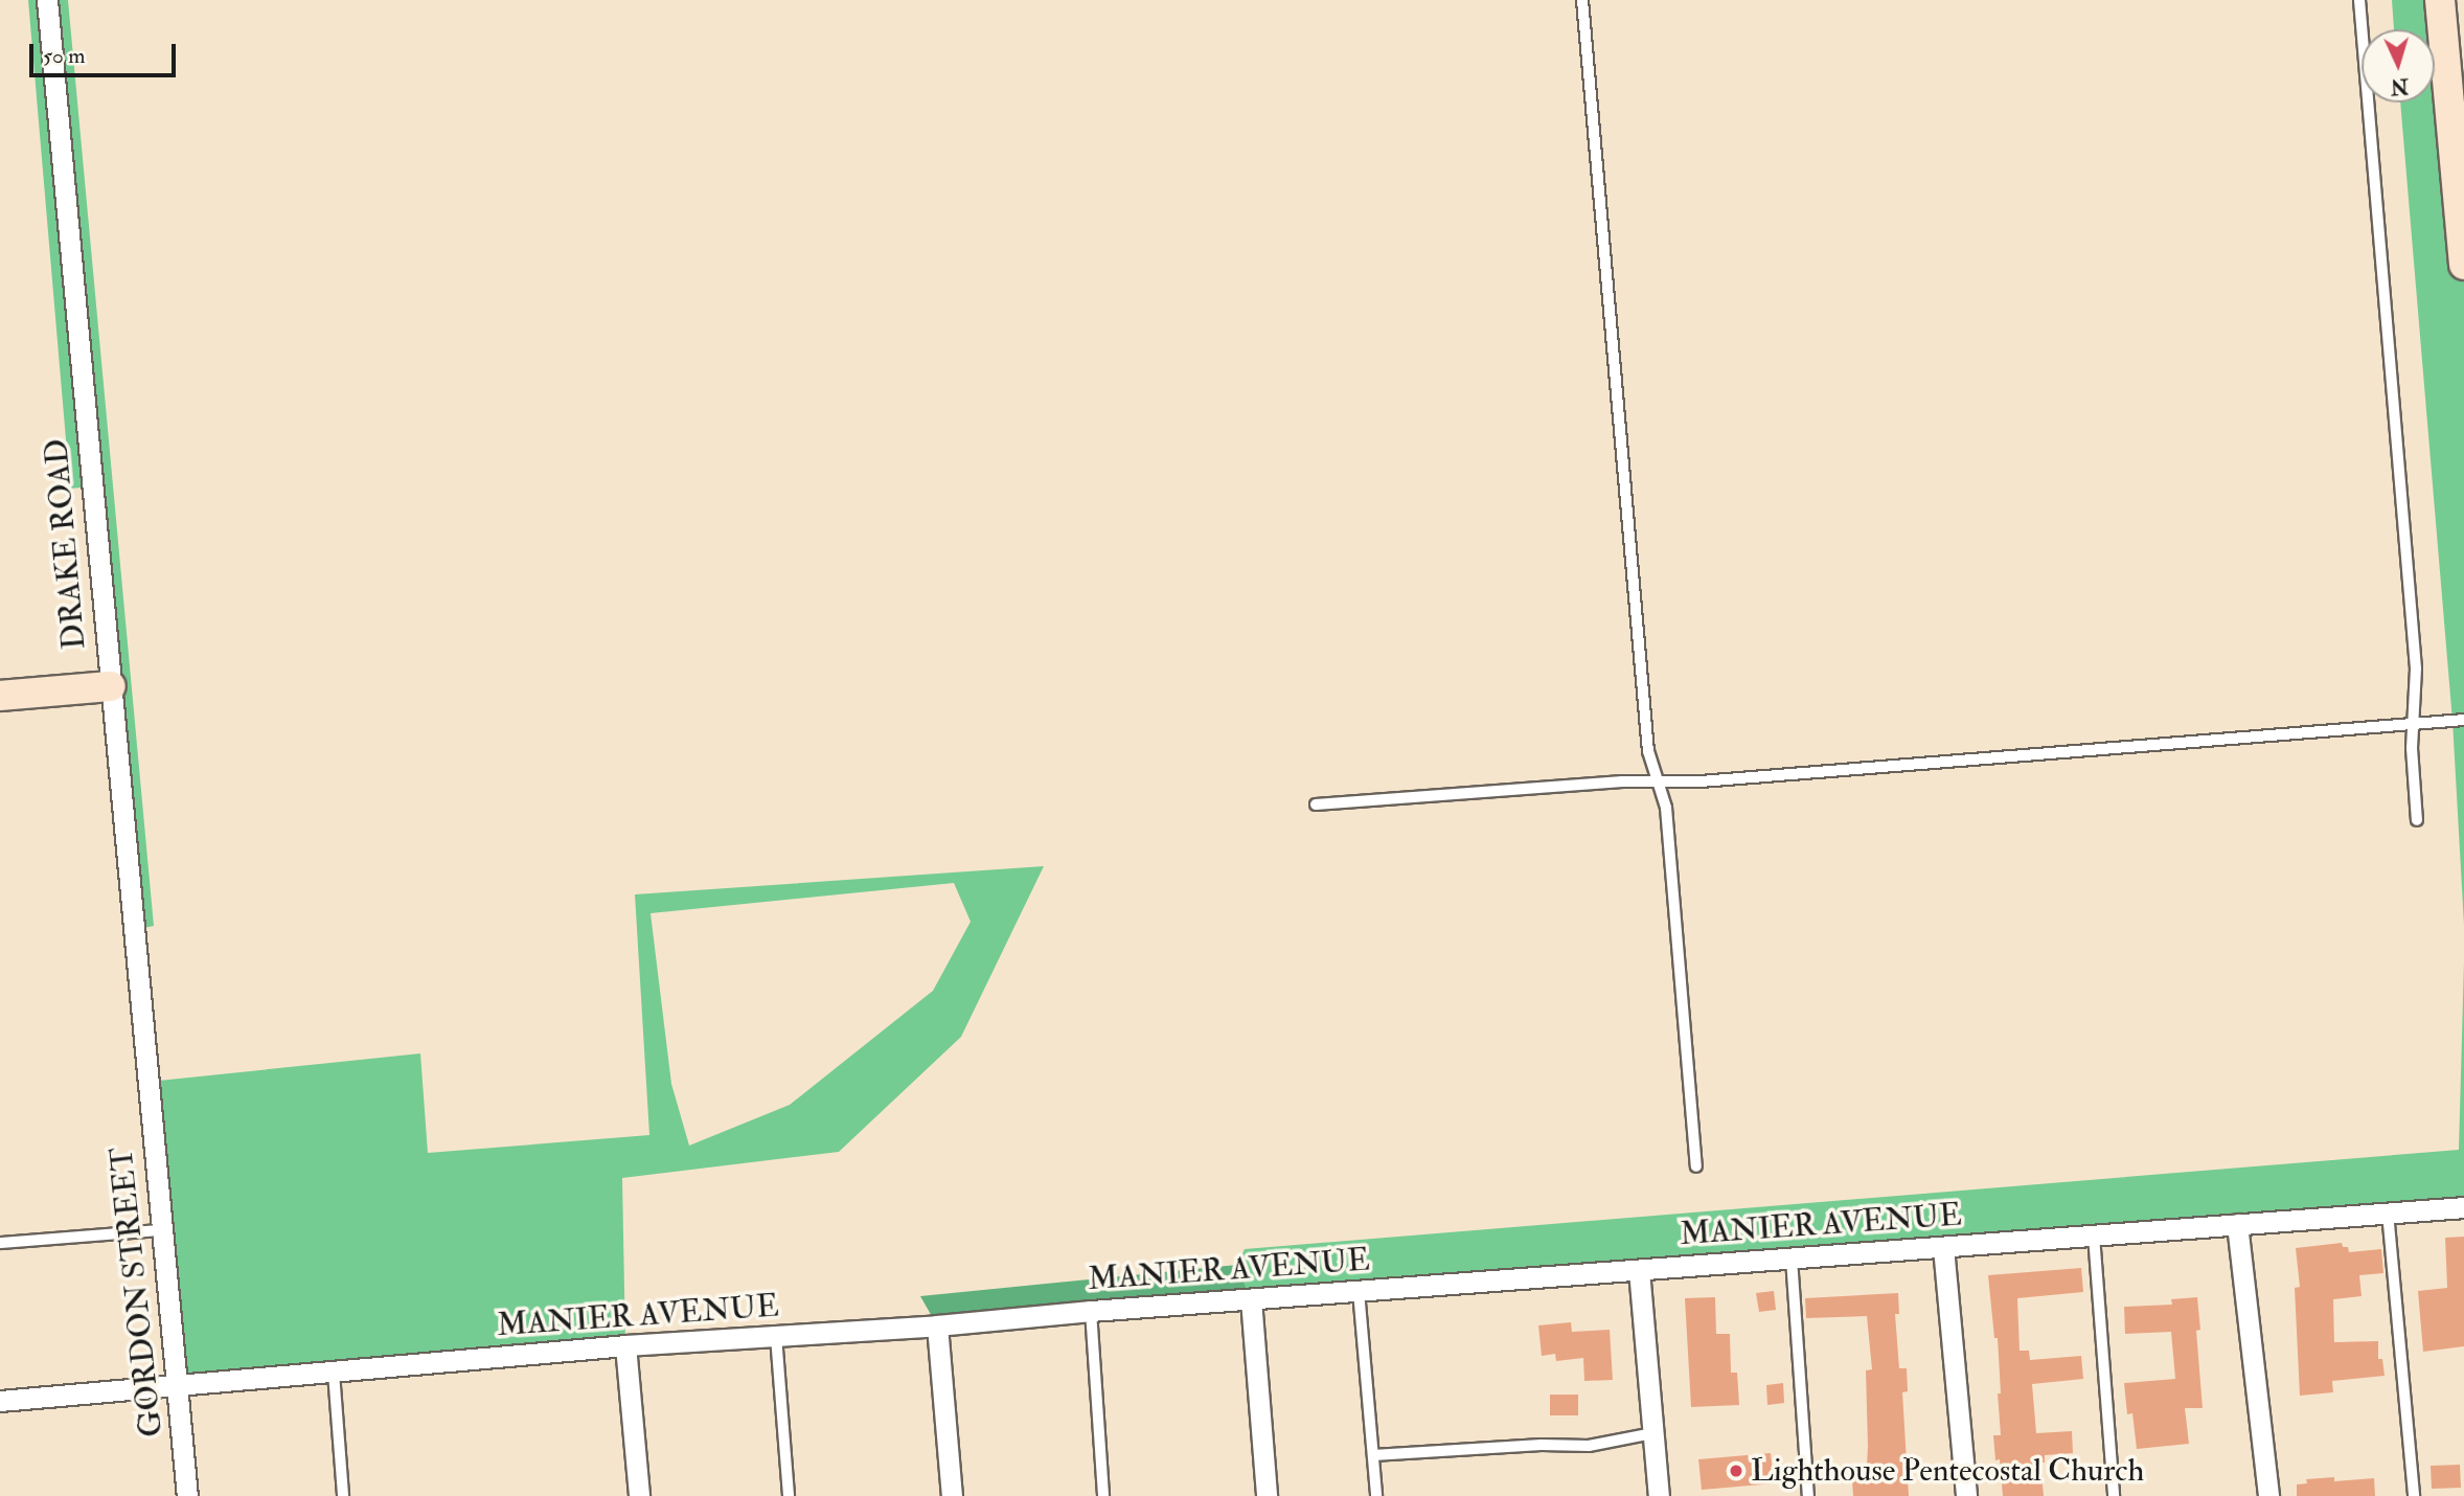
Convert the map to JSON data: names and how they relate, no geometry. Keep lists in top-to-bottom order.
{
  "streets": {
    "street": ["DRAKE ROAD", "MANIER AVENUE", "GORDON STREET"]
  },
  "crossings": [
    ["DRAKE ROAD", "GORDON STREET"],
    ["MANIER AVENUE", "GORDON STREET"]
  ],
  "places": ["Lighthouse Pentecostal Church"],
  "scale_bar": "50 m",
  "north": "bottom"
}
